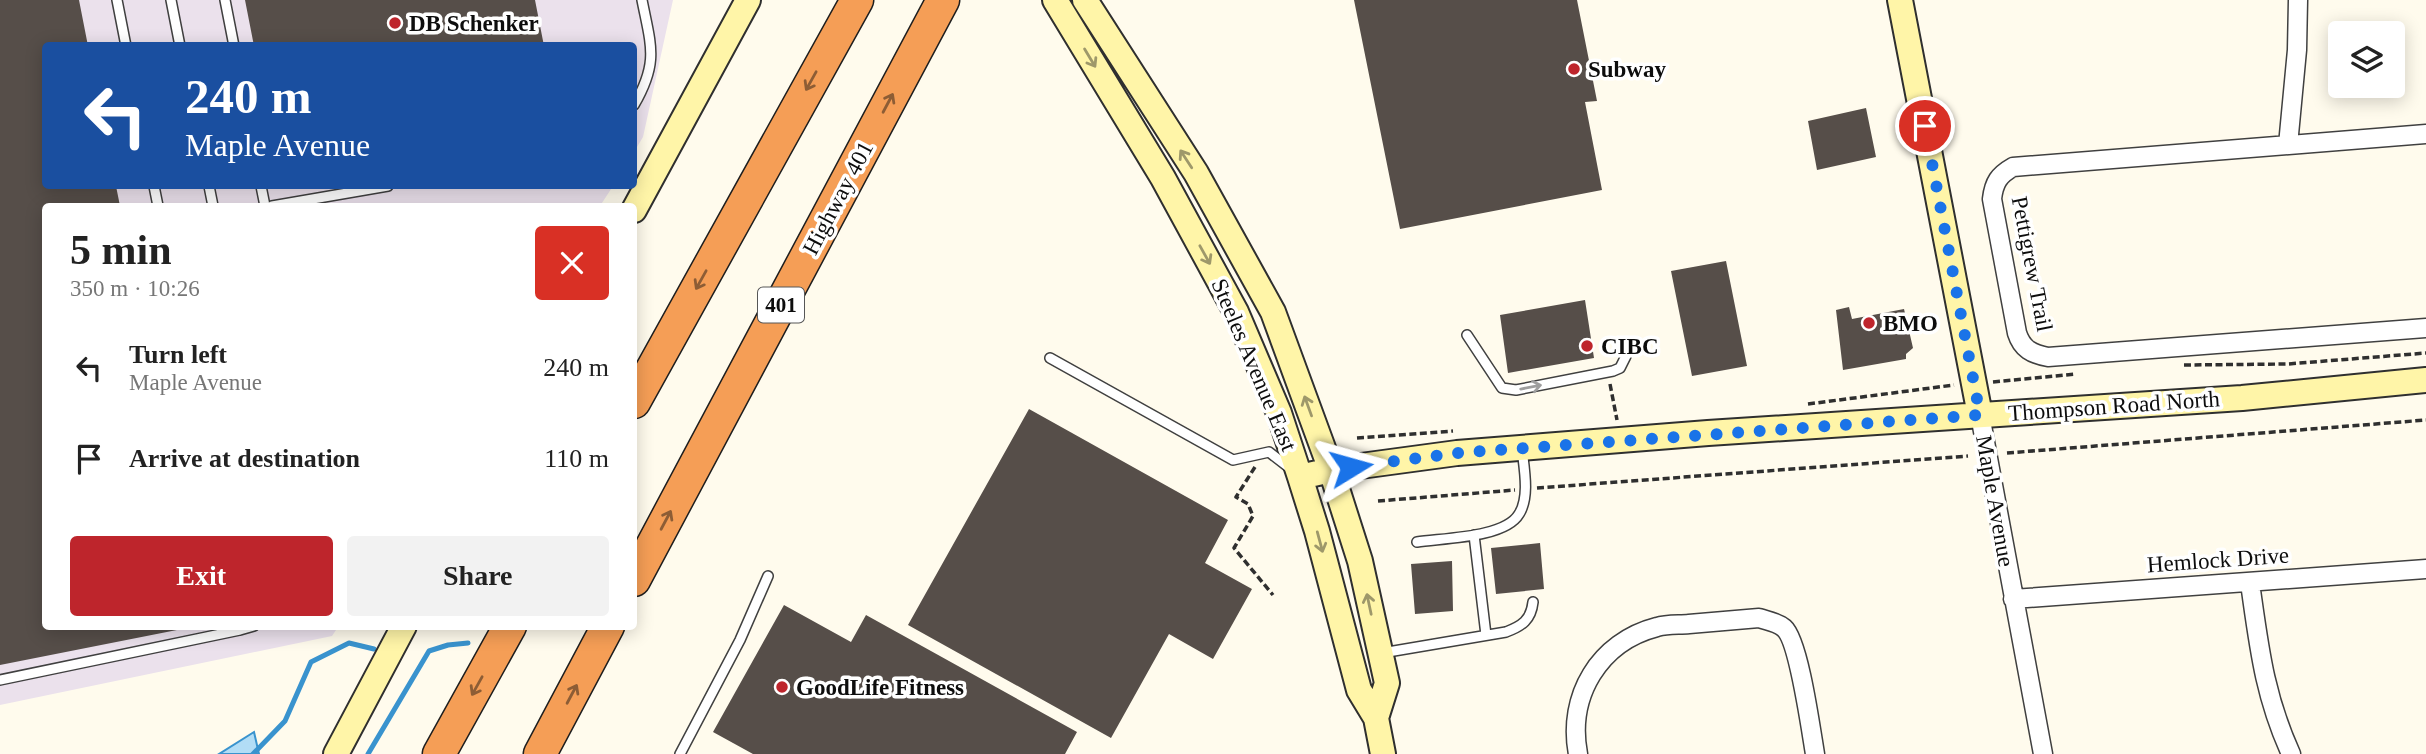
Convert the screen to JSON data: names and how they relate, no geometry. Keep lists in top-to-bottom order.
{
  "streets": {
    "highway": ["Highway 401", "401"],
    "main road": ["Steeles Avenue East", "Thompson Road North", "Maple Avenue"],
    "street": ["Pettigrew Trail", "Hemlock Drive"]
  },
  "crossings": [
    ["Steeles Avenue East", "Thompson Road North"],
    ["Thompson Road North", "Maple Avenue"],
    ["Maple Avenue", "Hemlock Drive"]
  ],
  "places": [
    "DB Schenker",
    "Subway",
    "BMO",
    "CIBC",
    "GoodLife Fitness"
  ],
  "page": {
    "turn": ["240 m", "Maple Avenue"],
    "heading": ["5 min", "350 m · 10:26"],
    "list": [
      {
        "name": "Turn left",
        "note": "Maple Avenue",
        "value": "240 m"
      },
      {
        "name": "Arrive at destination",
        "value": "110 m"
      }
    ],
    "buttons": ["Exit", "Share"]
  }
}
